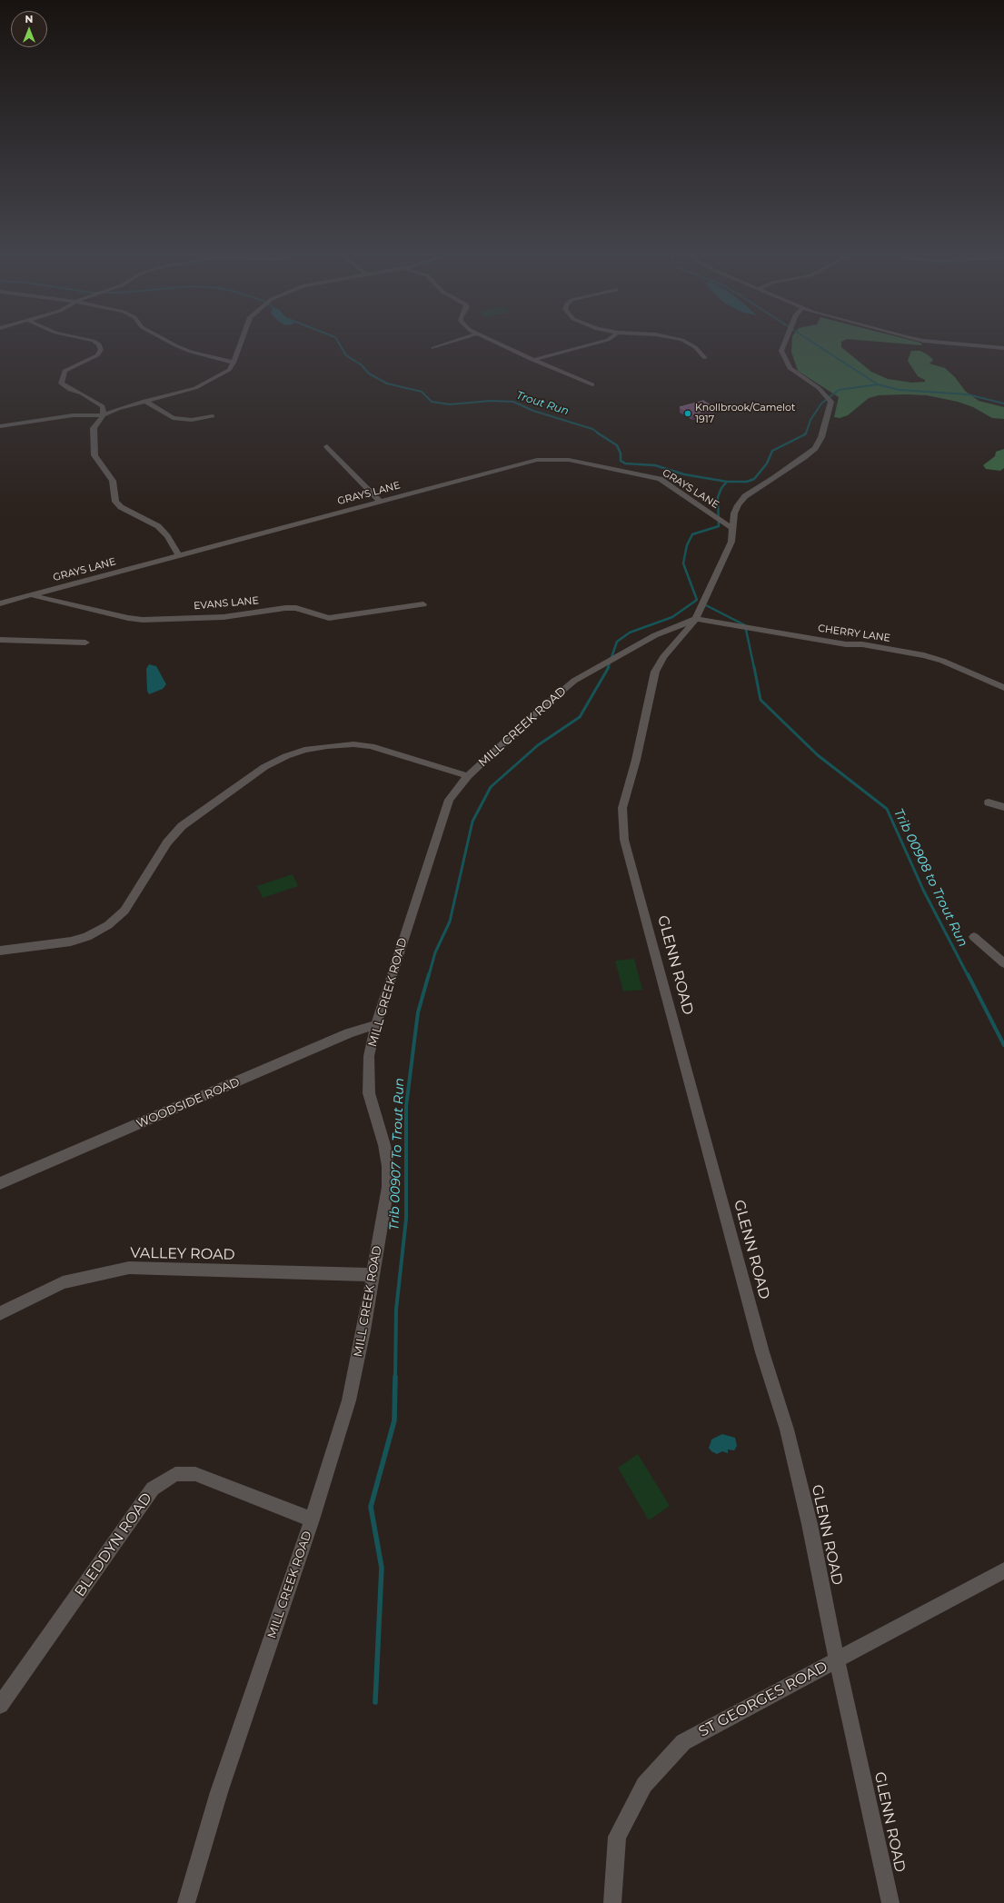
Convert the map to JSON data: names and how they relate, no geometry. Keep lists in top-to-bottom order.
{
  "streets": {
    "street": [
      "GRAYS LANE",
      "EVANS LANE",
      "CHERRY LANE",
      "MILL CREEK ROAD",
      "GLENN ROAD",
      "WOODSIDE ROAD",
      "VALLEY ROAD",
      "BLEDDYN ROAD",
      "ST GEORGES ROAD"
    ]
  },
  "crossings": [
    ["GRAYS LANE", "EVANS LANE"],
    ["CHERRY LANE", "MILL CREEK ROAD"],
    ["CHERRY LANE", "GLENN ROAD"],
    ["MILL CREEK ROAD", "GLENN ROAD"],
    ["MILL CREEK ROAD", "WOODSIDE ROAD"],
    ["MILL CREEK ROAD", "VALLEY ROAD"],
    ["MILL CREEK ROAD", "BLEDDYN ROAD"],
    ["GLENN ROAD", "ST GEORGES ROAD"]
  ],
  "water": ["Trout Run", "Trib 00908 to Trout Run", "Trib 00907 To Trout Run"],
  "places": ["Knollbrook/Camelot 1917"],
  "north": "top"
}
